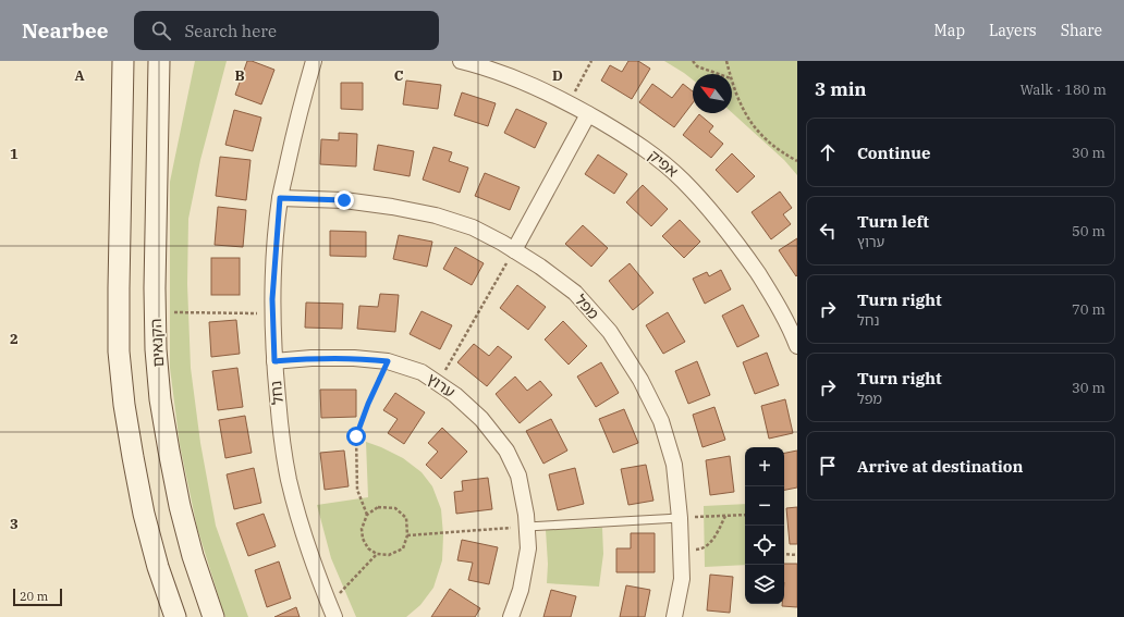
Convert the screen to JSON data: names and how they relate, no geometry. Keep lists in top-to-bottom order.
{
  "streets": {
    "main road": ["הקנאים"],
    "street": [
      "אפיק",
      "מפל",
      "ערוץ",
      "נחל"
    ]
  },
  "crossings": [
    ["מפל", "נחל"],
    ["ערוץ", "נחל"]
  ],
  "scale_bar": "20 m",
  "north": "top left",
  "page": {
    "header": "Nearbee",
    "search": "Search here",
    "nav": ["Map", "Layers", "Share"],
    "heading": ["3 min", "Walk · 180 m"],
    "list": [
      ["Continue", "30 m"],
      ["Turn left", "ערוץ", "50 m"],
      ["Turn right", "נחל", "70 m"],
      ["Turn right", "מפל", "30 m"],
      "Arrive at destination"
    ],
    "map_buttons": ["+", "−"],
    "scale": "20 m"
  },
  "grid": {
    "columns": [
      "A",
      "B",
      "C",
      "D"
    ],
    "rows": ["1", "2", "3"]
  }
}
